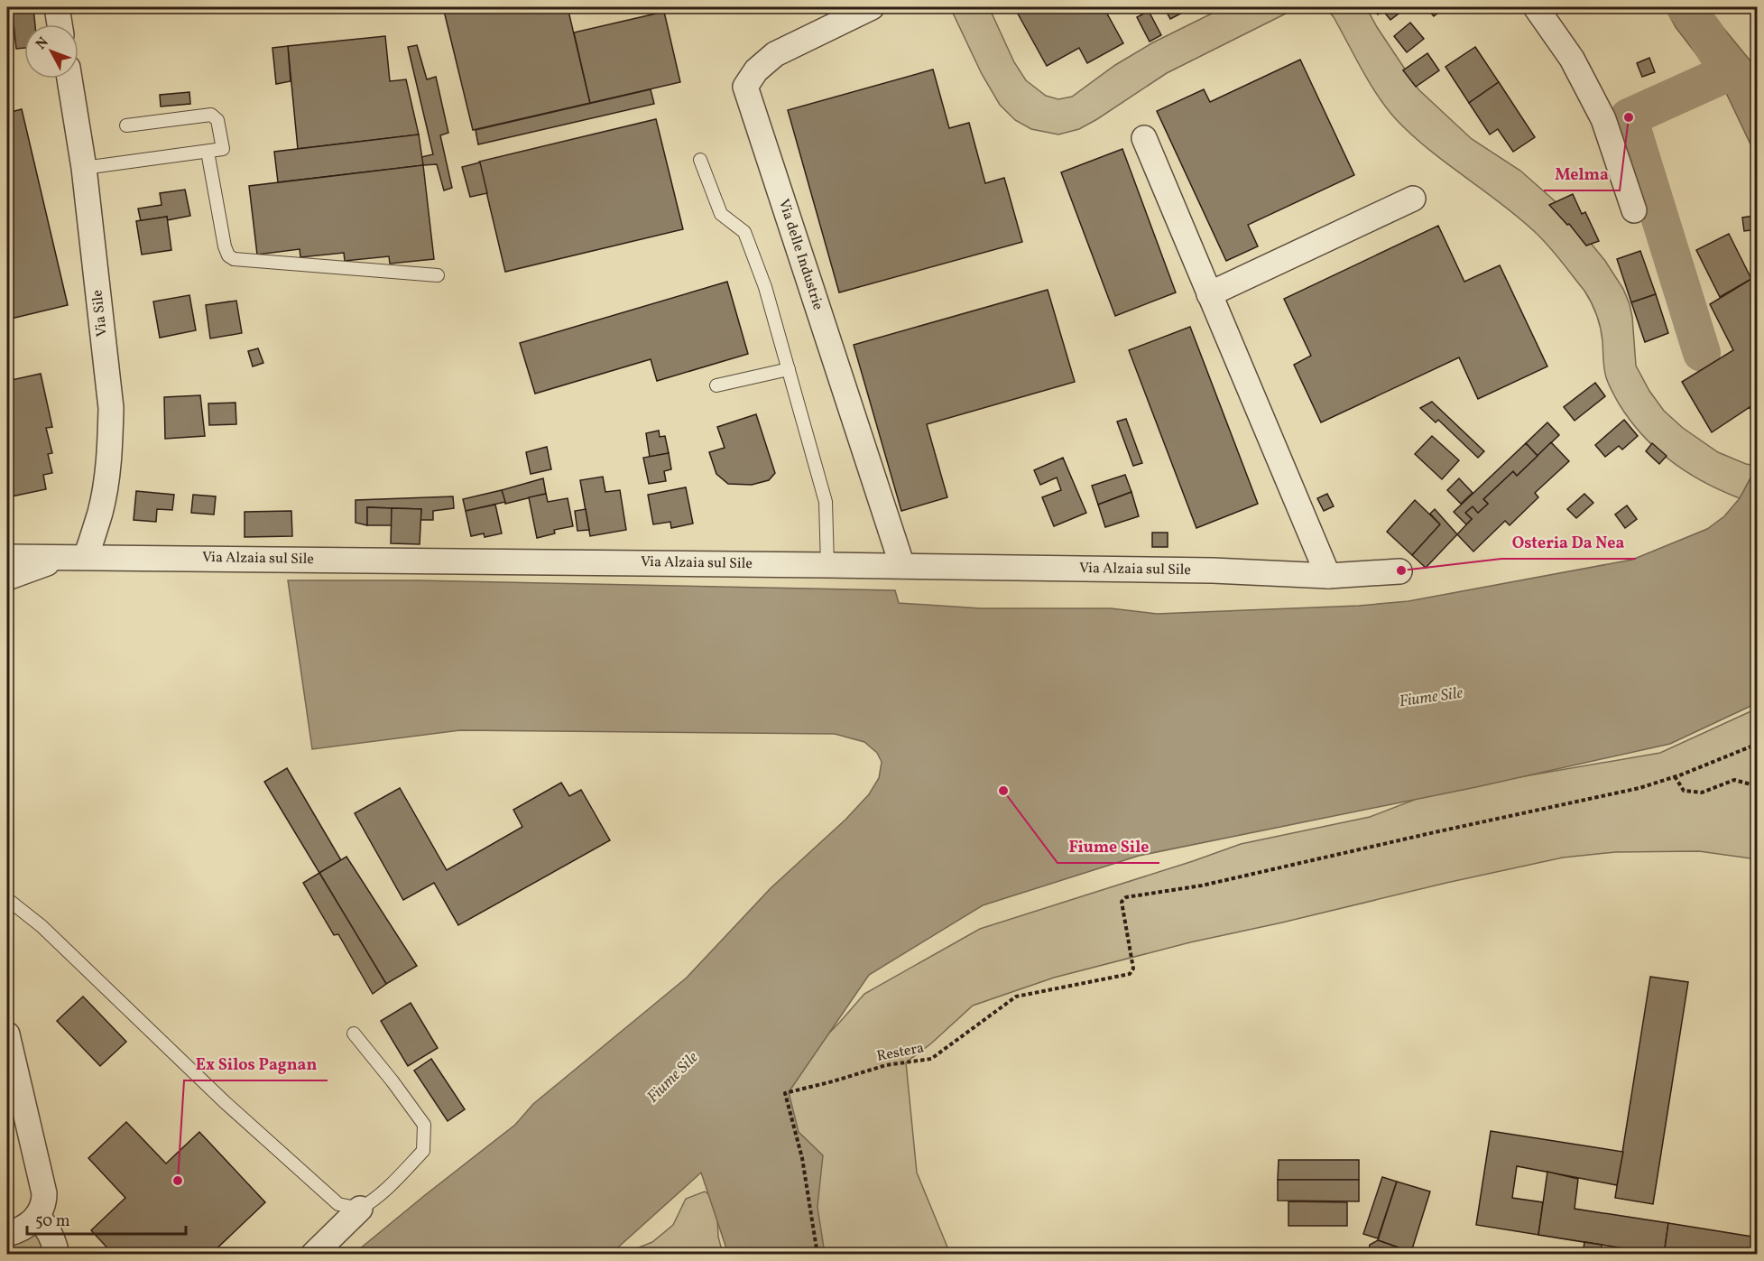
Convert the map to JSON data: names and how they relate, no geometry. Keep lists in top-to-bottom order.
{
  "streets": {
    "street": ["Via delle Industrie", "Via Sile", "Via Alzaia sul Sile"],
    "path": ["Restera"]
  },
  "crossings": [
    ["Via delle Industrie", "Via Alzaia sul Sile"],
    ["Via Sile", "Via Alzaia sul Sile"]
  ],
  "water": ["Fiume Sile"],
  "places": [
    "Melma",
    "Osteria Da Nea",
    "Fiume Sile",
    "Ex Silos Pagnan"
  ],
  "scale_bar": "50 m",
  "north": "top left"
}
